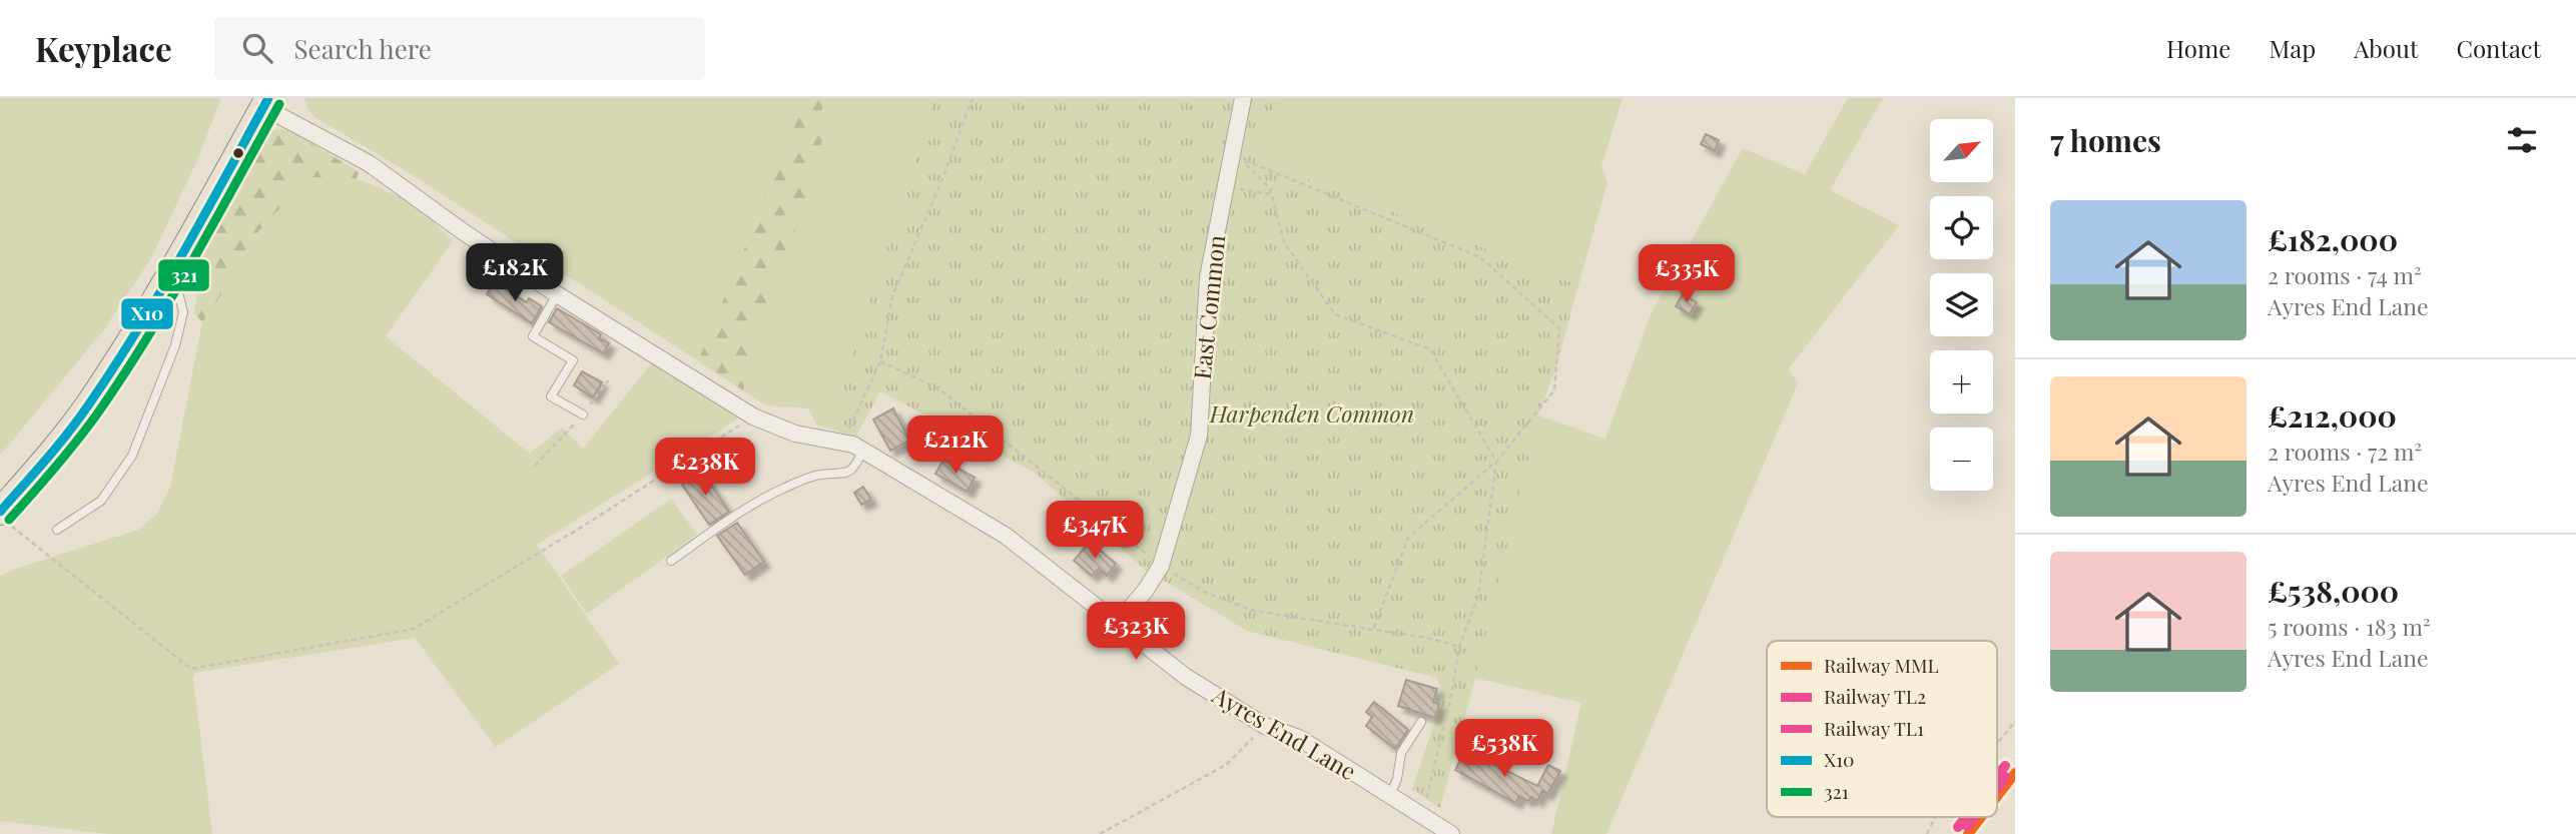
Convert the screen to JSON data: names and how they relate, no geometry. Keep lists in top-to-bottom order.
{
  "streets": {
    "street": ["East Common", "Ayres End Lane"]
  },
  "crossings": [
    ["East Common", "Ayres End Lane"]
  ],
  "parks": ["Harpenden Common"],
  "lines": [
    "transit line X10",
    "transit line 321",
    "rail line TL1",
    "rail line MML",
    "rail line TL2"
  ],
  "legend": [
    "Railway MML",
    "Railway TL2",
    "Railway TL1",
    "X10",
    "321"
  ],
  "north": "top right",
  "page": {
    "header": "Keyplace",
    "search": "Search here",
    "nav": [
      "Home",
      "Map",
      "About",
      "Contact"
    ],
    "heading": "7 homes",
    "map_buttons": ["+", "−"],
    "list": [
      {
        "name": "£182,000",
        "note": "2 rooms · 74 m² · Ayres End Lane"
      },
      {
        "name": "£212,000",
        "note": "2 rooms · 72 m² · Ayres End Lane"
      },
      {
        "name": "£538,000",
        "note": "5 rooms · 183 m² · Ayres End Lane"
      }
    ],
    "price": [
      "£182K",
      "£335K",
      "£212K",
      "£238K",
      "£347K",
      "£323K",
      "£538K"
    ]
  }
}
